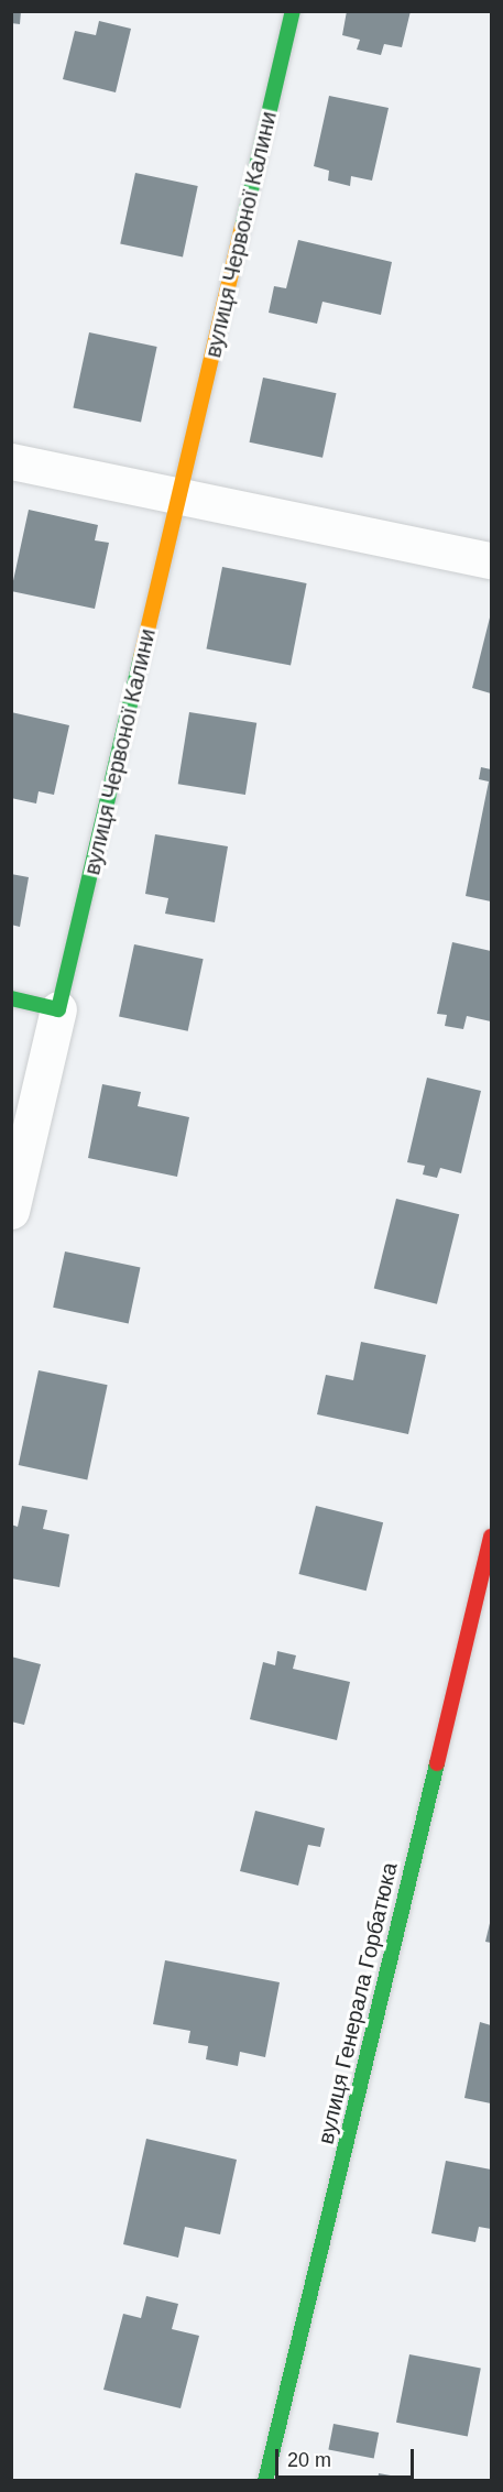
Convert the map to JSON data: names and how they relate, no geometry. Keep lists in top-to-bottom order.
{
  "streets": {
    "street": ["вулиця Червоної Калини", "вулиця Генерала Горбатюка"]
  },
  "scale_bar": "20 m"
}
